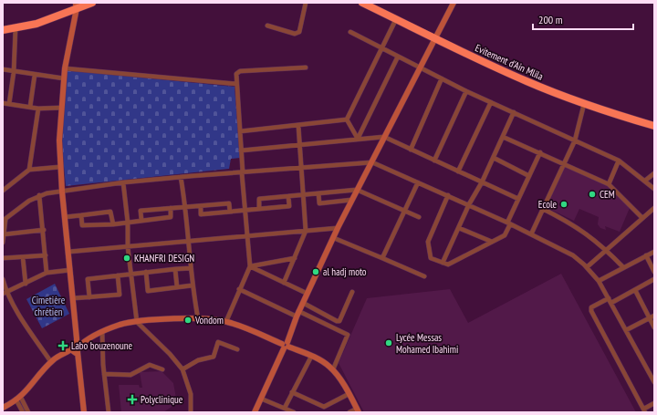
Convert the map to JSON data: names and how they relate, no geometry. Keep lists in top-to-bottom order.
{
  "streets": {
    "highway": ["Evitement d'Ain Mlila"]
  },
  "parks": ["Cimetière chrétien"],
  "places": {
    "other": [
      "CEM",
      "Ecole",
      "KHANFRI DESIGN",
      "al hadj moto",
      "Vondom",
      "Lycée Messas Mohamed Ibahimi"
    ],
    "health": ["Labo bouzenoune", "Polyclinique"]
  },
  "scale_bar": "200 m"
}
